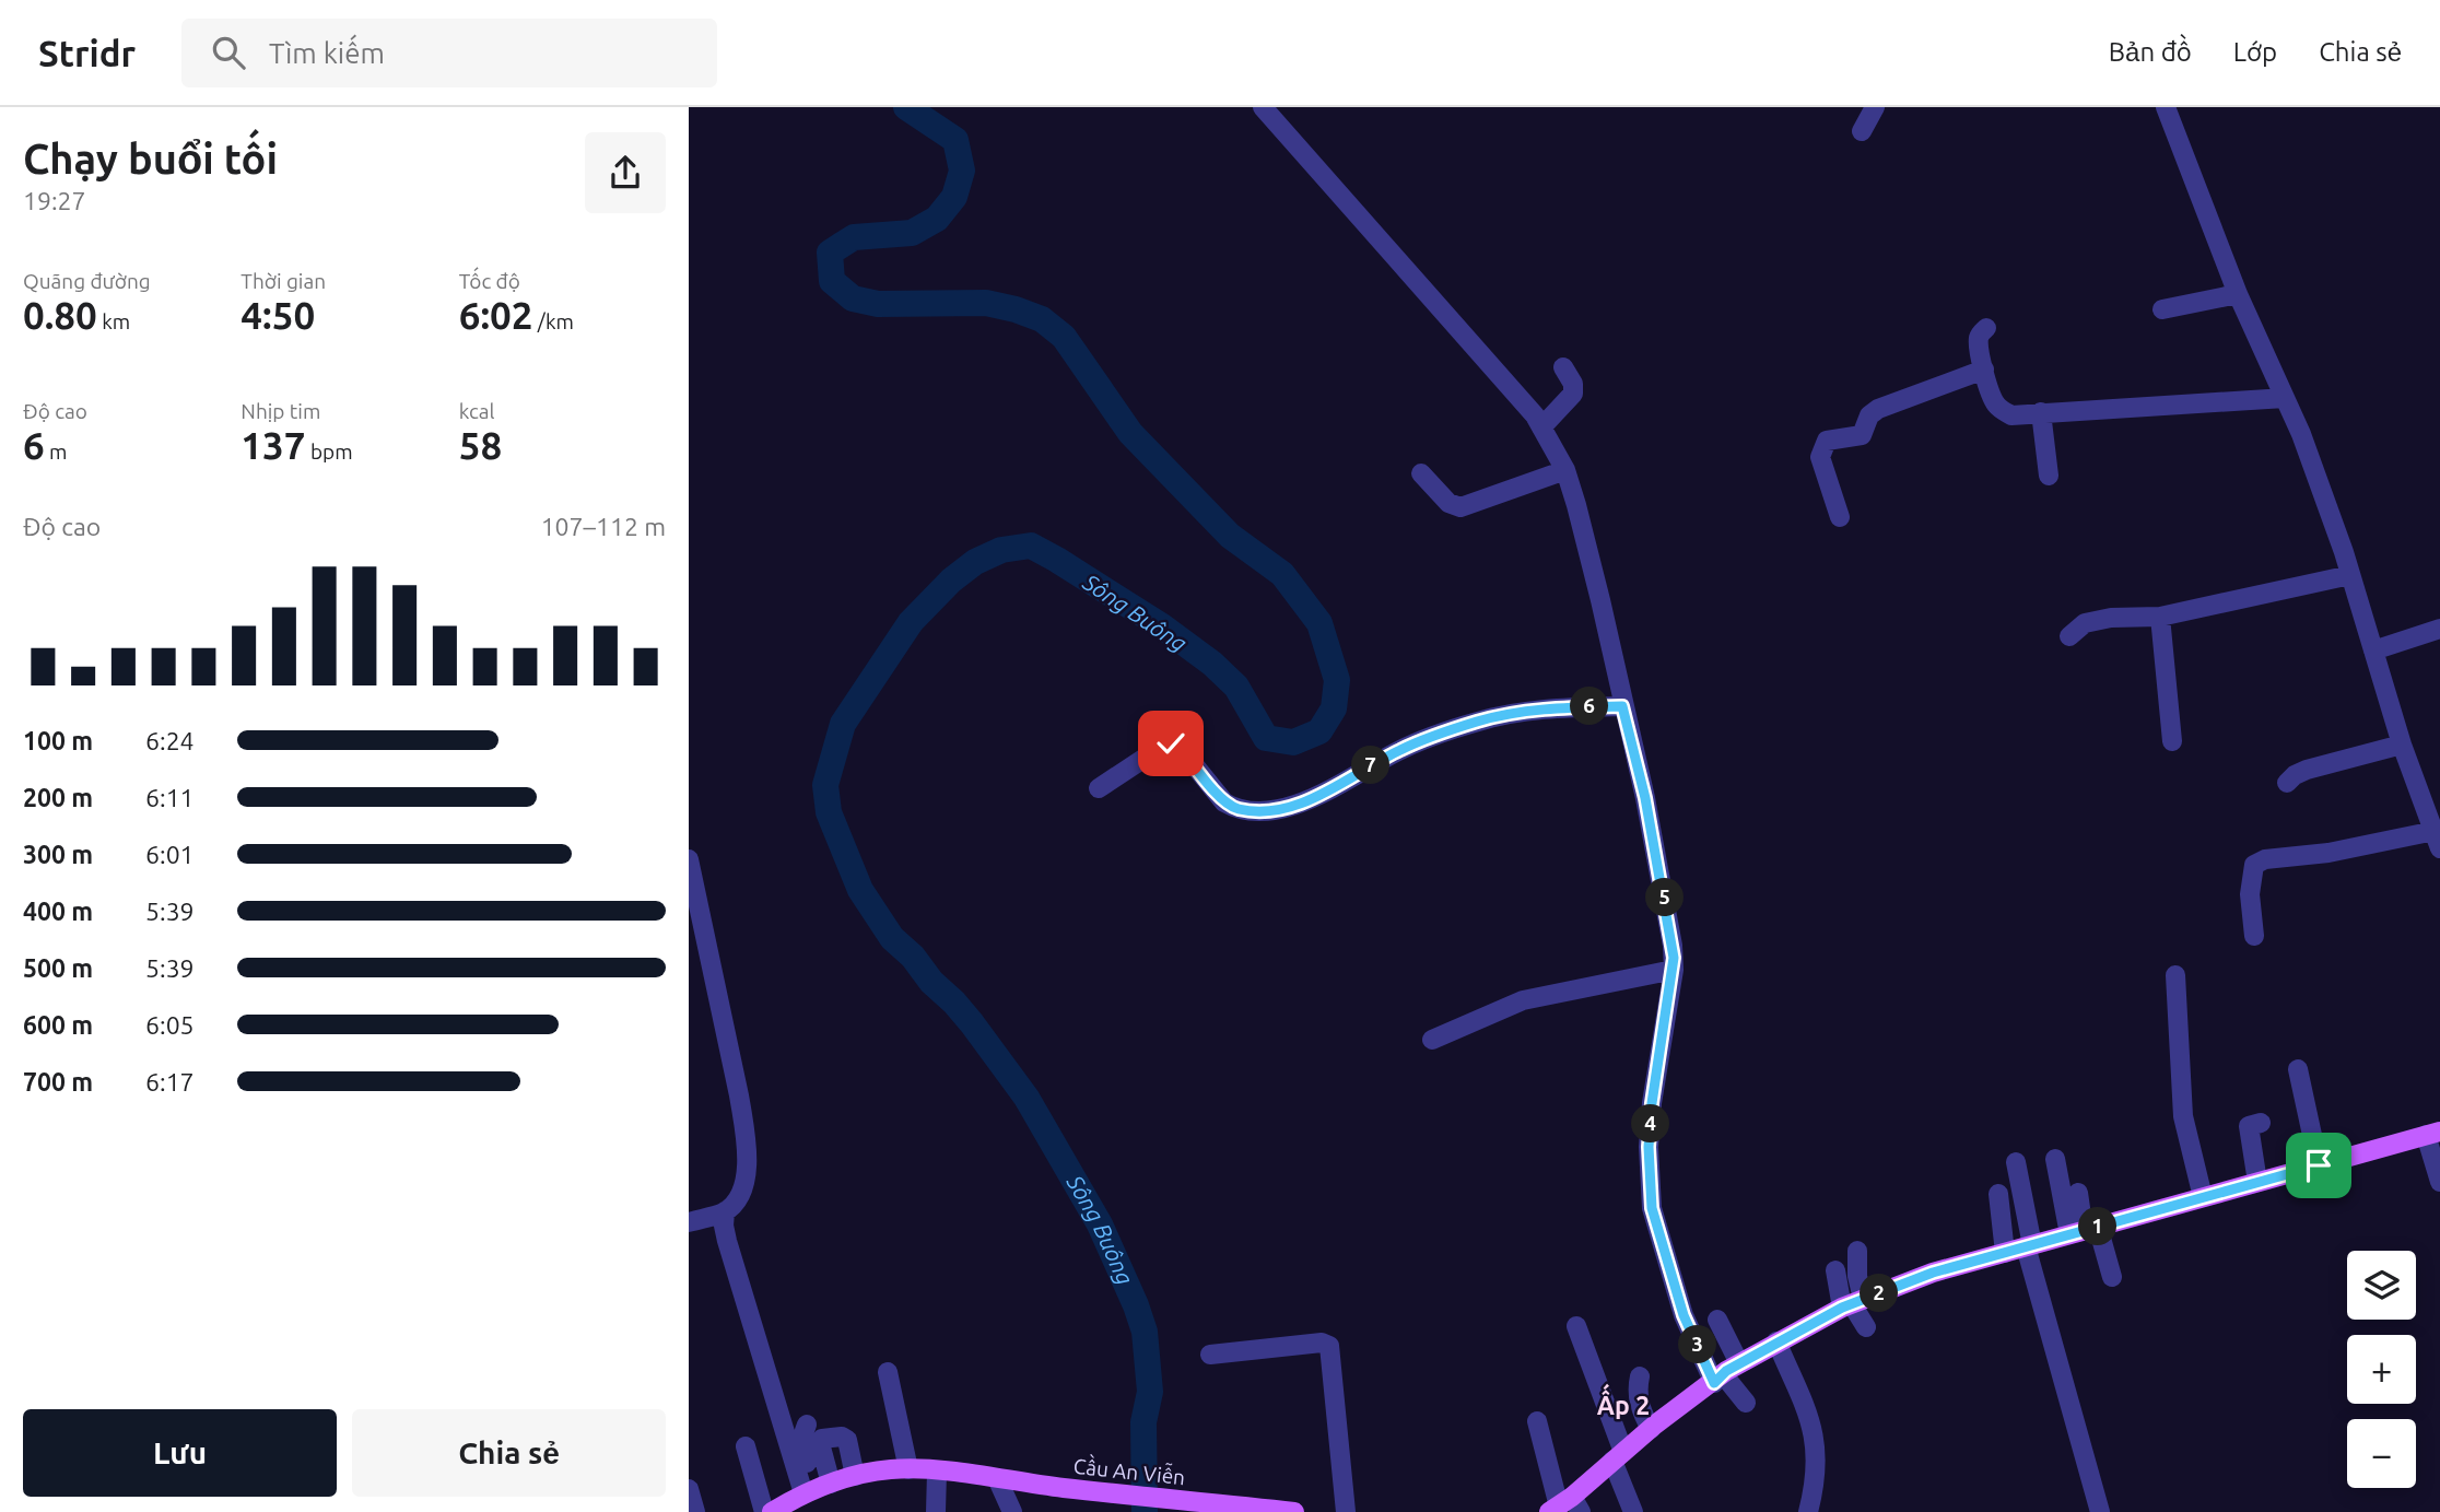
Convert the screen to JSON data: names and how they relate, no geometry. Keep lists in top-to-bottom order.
{
  "streets": {
    "main road": ["Cầu An Viễn"]
  },
  "districts": ["Ấp 2"],
  "water": ["Sông Buông"],
  "page": {
    "header": "Stridr",
    "search": "Tìm kiếm",
    "nav": ["Bản đồ", "Lớp", "Chia sẻ"],
    "heading": ["Chạy buổi tối", "19:27"],
    "stats": [
      ["Quãng đường", "0.80 km"],
      ["Thời gian", "4:50"],
      ["Tốc độ", "6:02 /km"],
      ["Độ cao", "6 m"],
      ["Nhịp tim", "137 bpm"],
      ["kcal", "58"]
    ],
    "chart": ["Độ cao", "107–112 m"],
    "pins": [
      "6",
      "7",
      "5",
      "4",
      "1",
      "2",
      "3"
    ],
    "list": [
      {
        "name": "100 m",
        "note": "6:24"
      },
      {
        "name": "200 m",
        "note": "6:11"
      },
      {
        "name": "300 m",
        "note": "6:01"
      },
      {
        "name": "400 m",
        "note": "5:39"
      },
      {
        "name": "500 m",
        "note": "5:39"
      },
      {
        "name": "600 m",
        "note": "6:05"
      },
      {
        "name": "700 m",
        "note": "6:17"
      }
    ],
    "map_buttons": ["+", "−"],
    "buttons": ["Lưu", "Chia sẻ"]
  }
}
